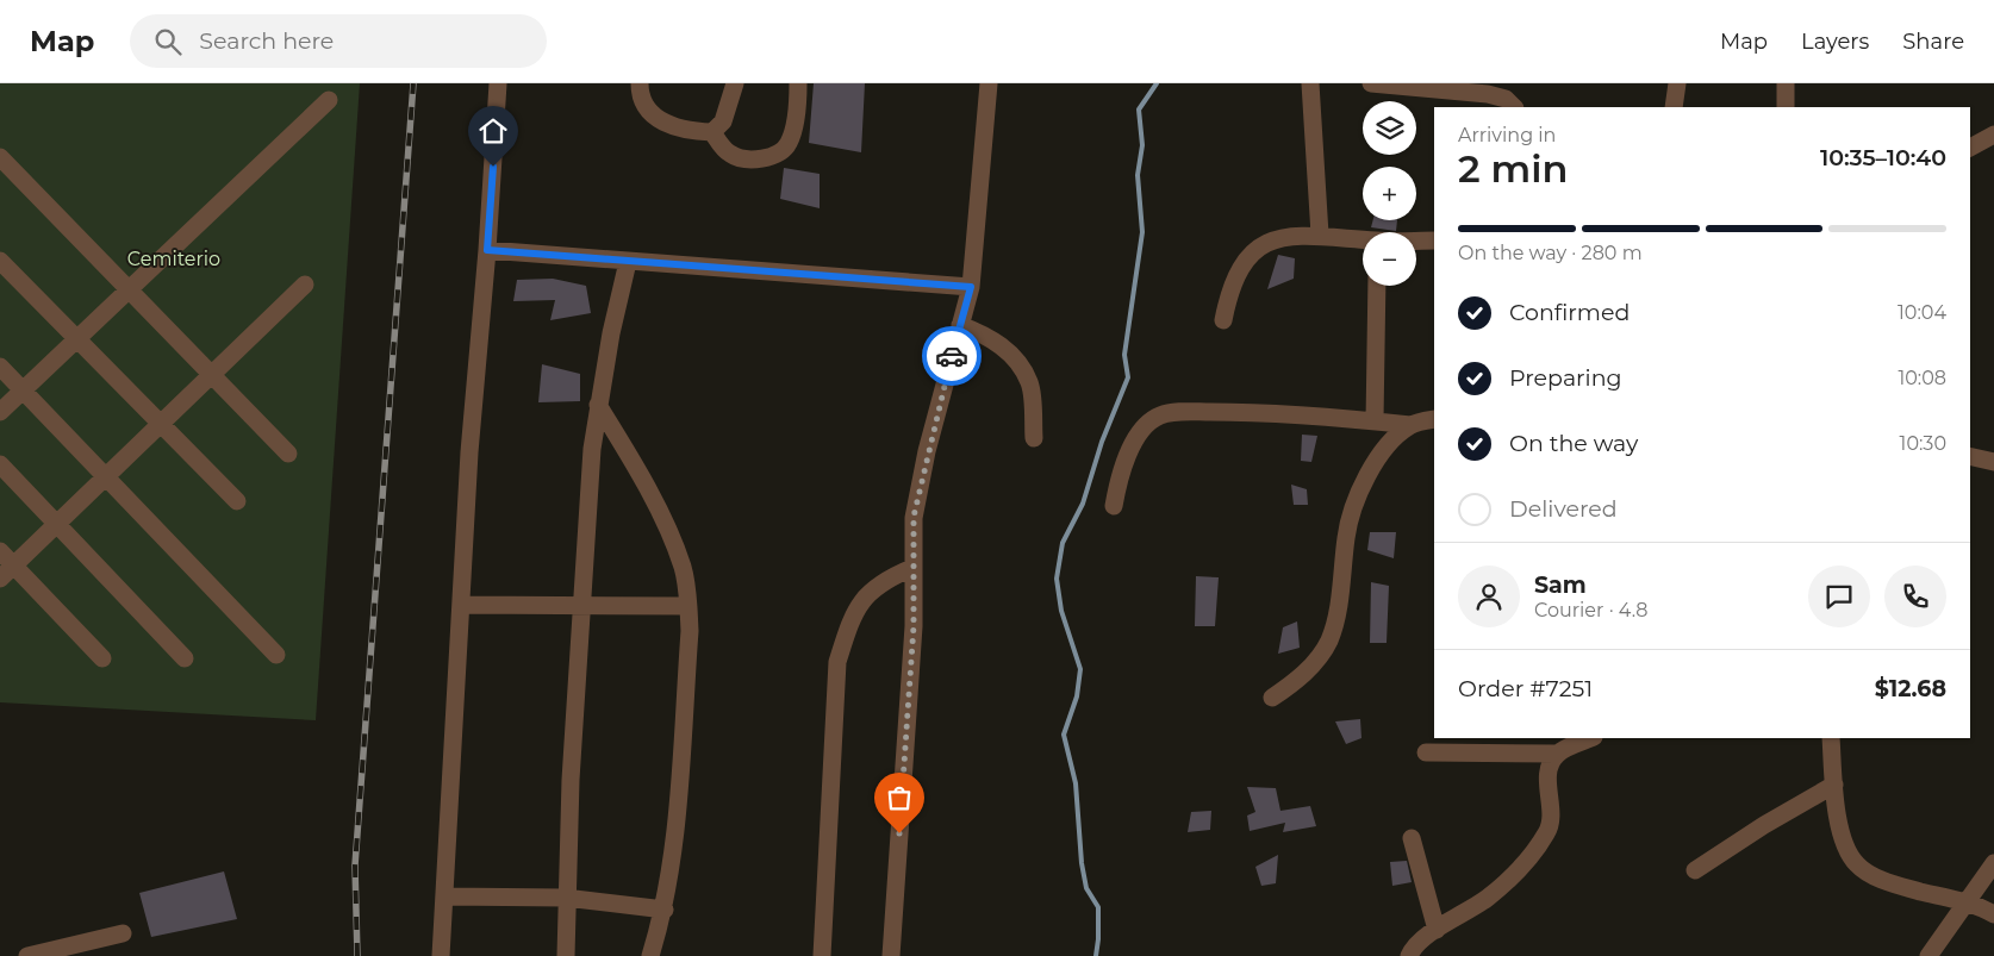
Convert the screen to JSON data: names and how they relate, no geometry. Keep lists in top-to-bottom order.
{
  "parks": ["Cemiterio"],
  "page": {
    "header": "Map",
    "search": "Search here",
    "nav": ["Map", "Layers", "Share"],
    "map_buttons": ["+", "−"],
    "heading": ["2 min", "Arriving in", "10:35–10:40"],
    "panel": [
      "Sam",
      "Courier · 4.8",
      "Order #7251",
      "$12.68"
    ],
    "bar": "On the way · 280 m",
    "list": [
      ["Confirmed", "10:04"],
      ["Preparing", "10:08"],
      ["On the way", "10:30"],
      "Delivered"
    ]
  }
}
